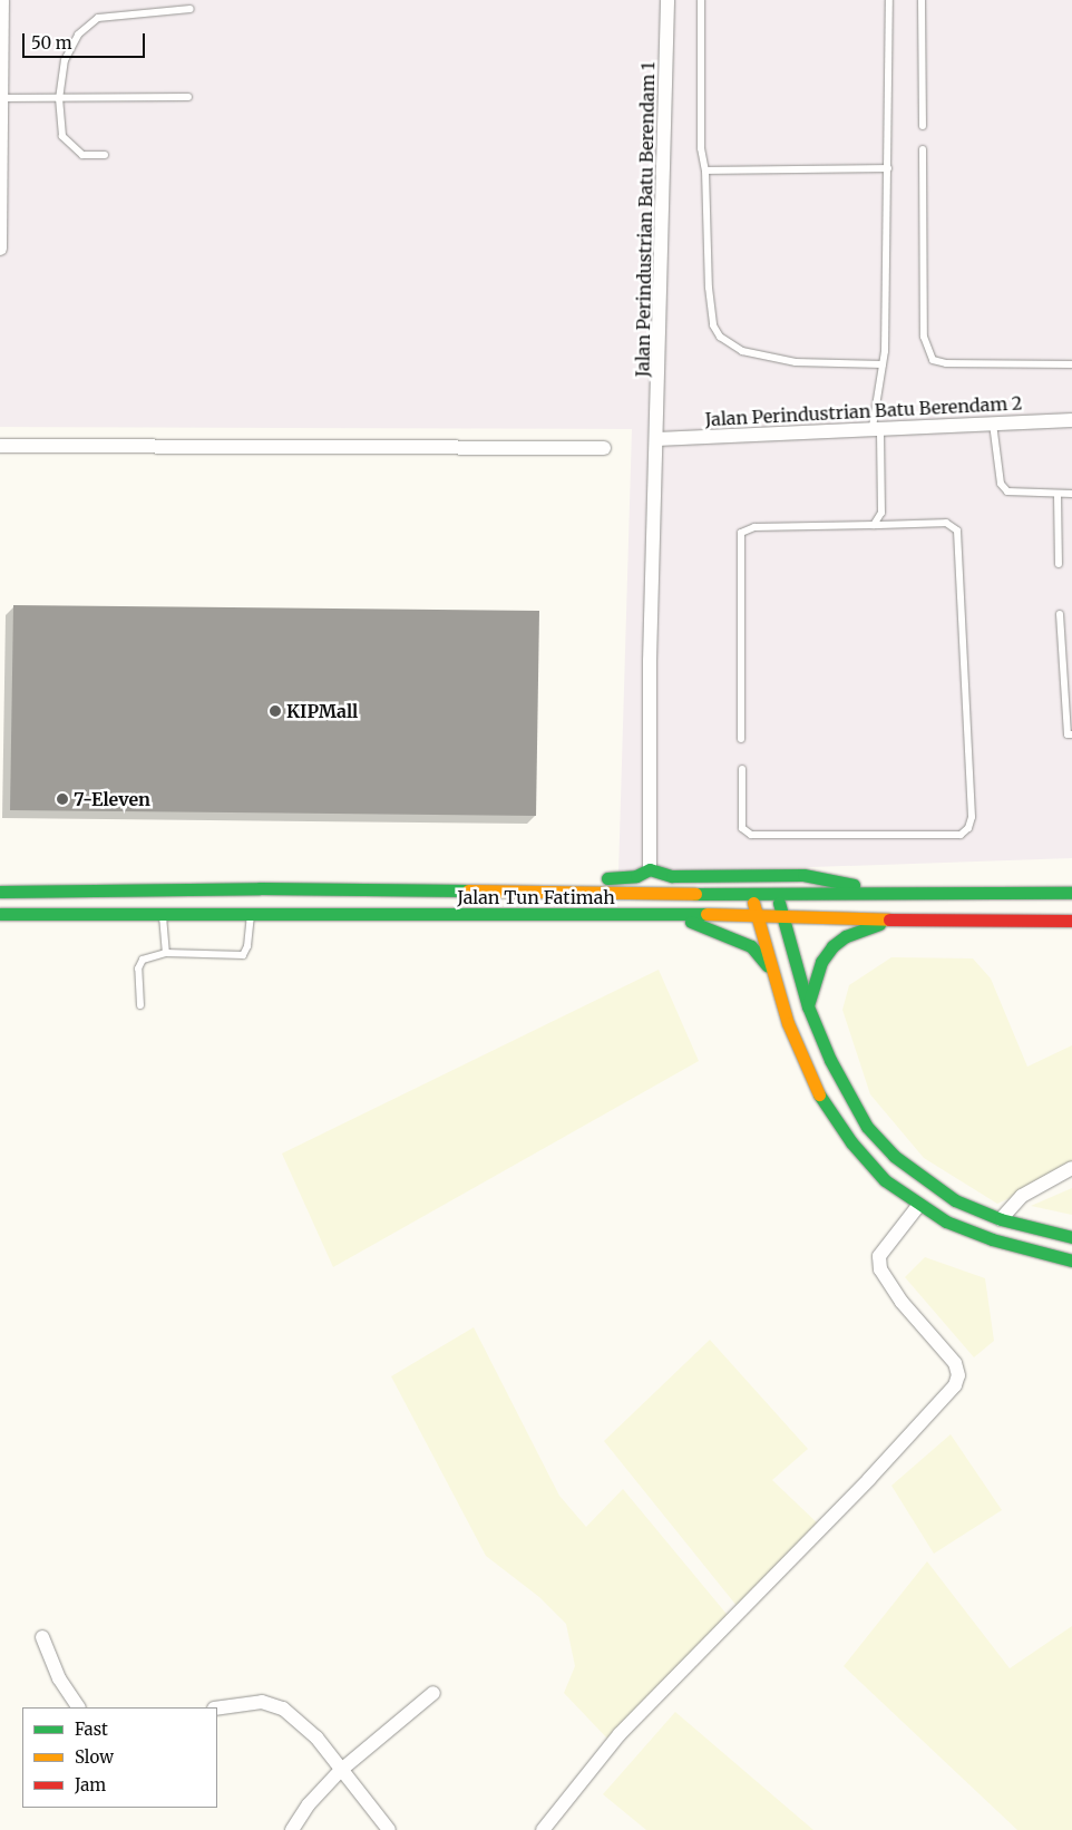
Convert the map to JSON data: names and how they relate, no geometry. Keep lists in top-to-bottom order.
{
  "streets": {
    "main road": ["Jalan Tun Fatimah"],
    "street": ["Jalan Perindustrian Batu Berendam 1", "Jalan Perindustrian Batu Berendam 2"]
  },
  "crossings": [
    ["Jalan Perindustrian Batu Berendam 1", "Jalan Perindustrian Batu Berendam 2"]
  ],
  "places": ["KIPMall", "7-Eleven"],
  "legend": ["Fast", "Slow", "Jam"],
  "scale_bar": "50 m"
}
